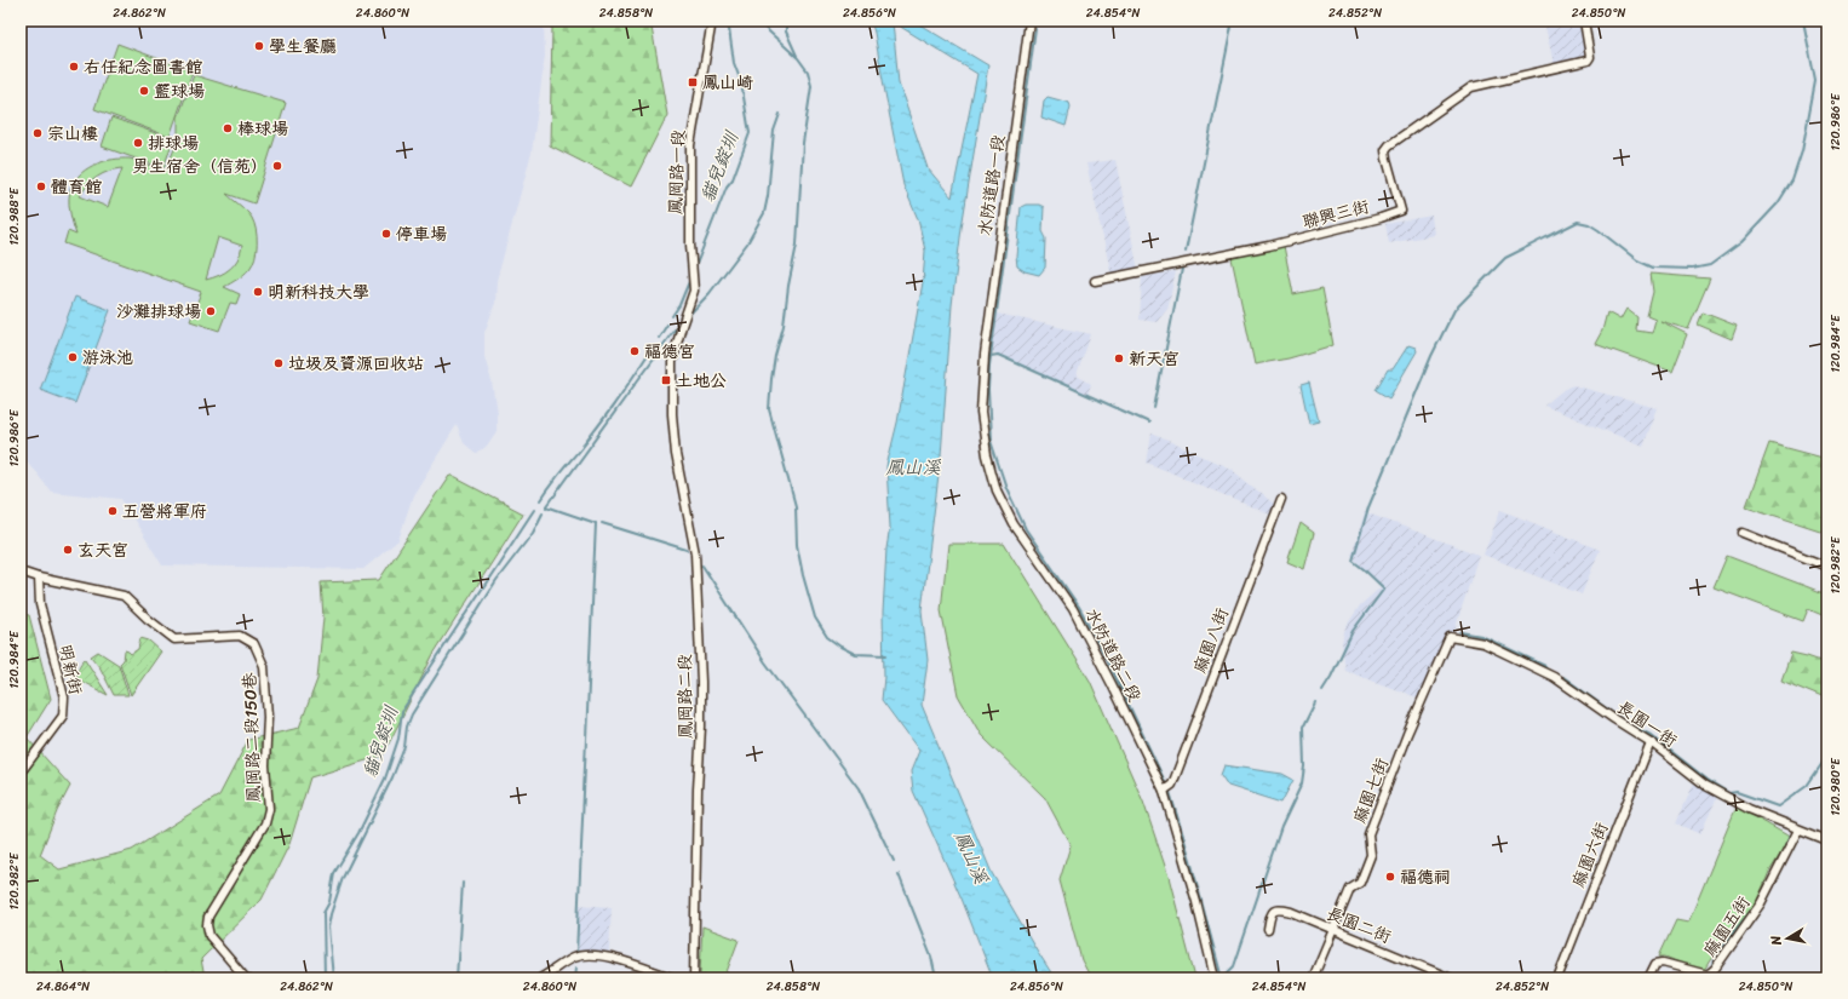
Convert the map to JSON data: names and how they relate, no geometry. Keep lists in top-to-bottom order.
{
  "streets": {
    "street": [
      "鳳岡路一段",
      "水防道路一段",
      "聯興三街",
      "麻園八街",
      "水防道路二段",
      "明新街",
      "鳳岡路二段",
      "長園一街",
      "鳳岡路二段150巷",
      "麻園七街",
      "麻園六街",
      "長園二街",
      "麻園五街"
    ]
  },
  "crossings": [
    ["鳳岡路一段", "鳳岡路二段"],
    ["水防道路一段", "水防道路二段"],
    ["麻園八街", "水防道路二段"],
    ["明新街", "鳳岡路二段150巷"],
    ["長園一街", "麻園七街"],
    ["長園一街", "麻園六街"],
    ["長園一街", "麻園五街"],
    ["麻園七街", "長園二街"]
  ],
  "water": ["貓兒錠圳", "鳳山溪"],
  "places": {
    "other": [
      "學生餐廳",
      "右任紀念圖書館",
      "籃球場",
      "棒球場",
      "宗山樓",
      "排球場",
      "男生宿舍（信苑）",
      "體育館",
      "停車場",
      "明新科技大學",
      "沙灘排球場",
      "福德宫",
      "游泳池",
      "新天宫",
      "垃圾及資源回收站",
      "五營將軍府",
      "玄天宮",
      "福德祠"
    ],
    "transit": ["鳳山崎", "土地公"]
  },
  "north": "left",
  "coordinates": [
    "24.862°N",
    "24.860°N",
    "24.858°N",
    "24.856°N",
    "24.854°N",
    "24.852°N",
    "24.850°N",
    "120.986°E",
    "120.988°E",
    "120.984°E",
    "120.982°E",
    "120.980°E",
    "24.864°N"
  ]
}
